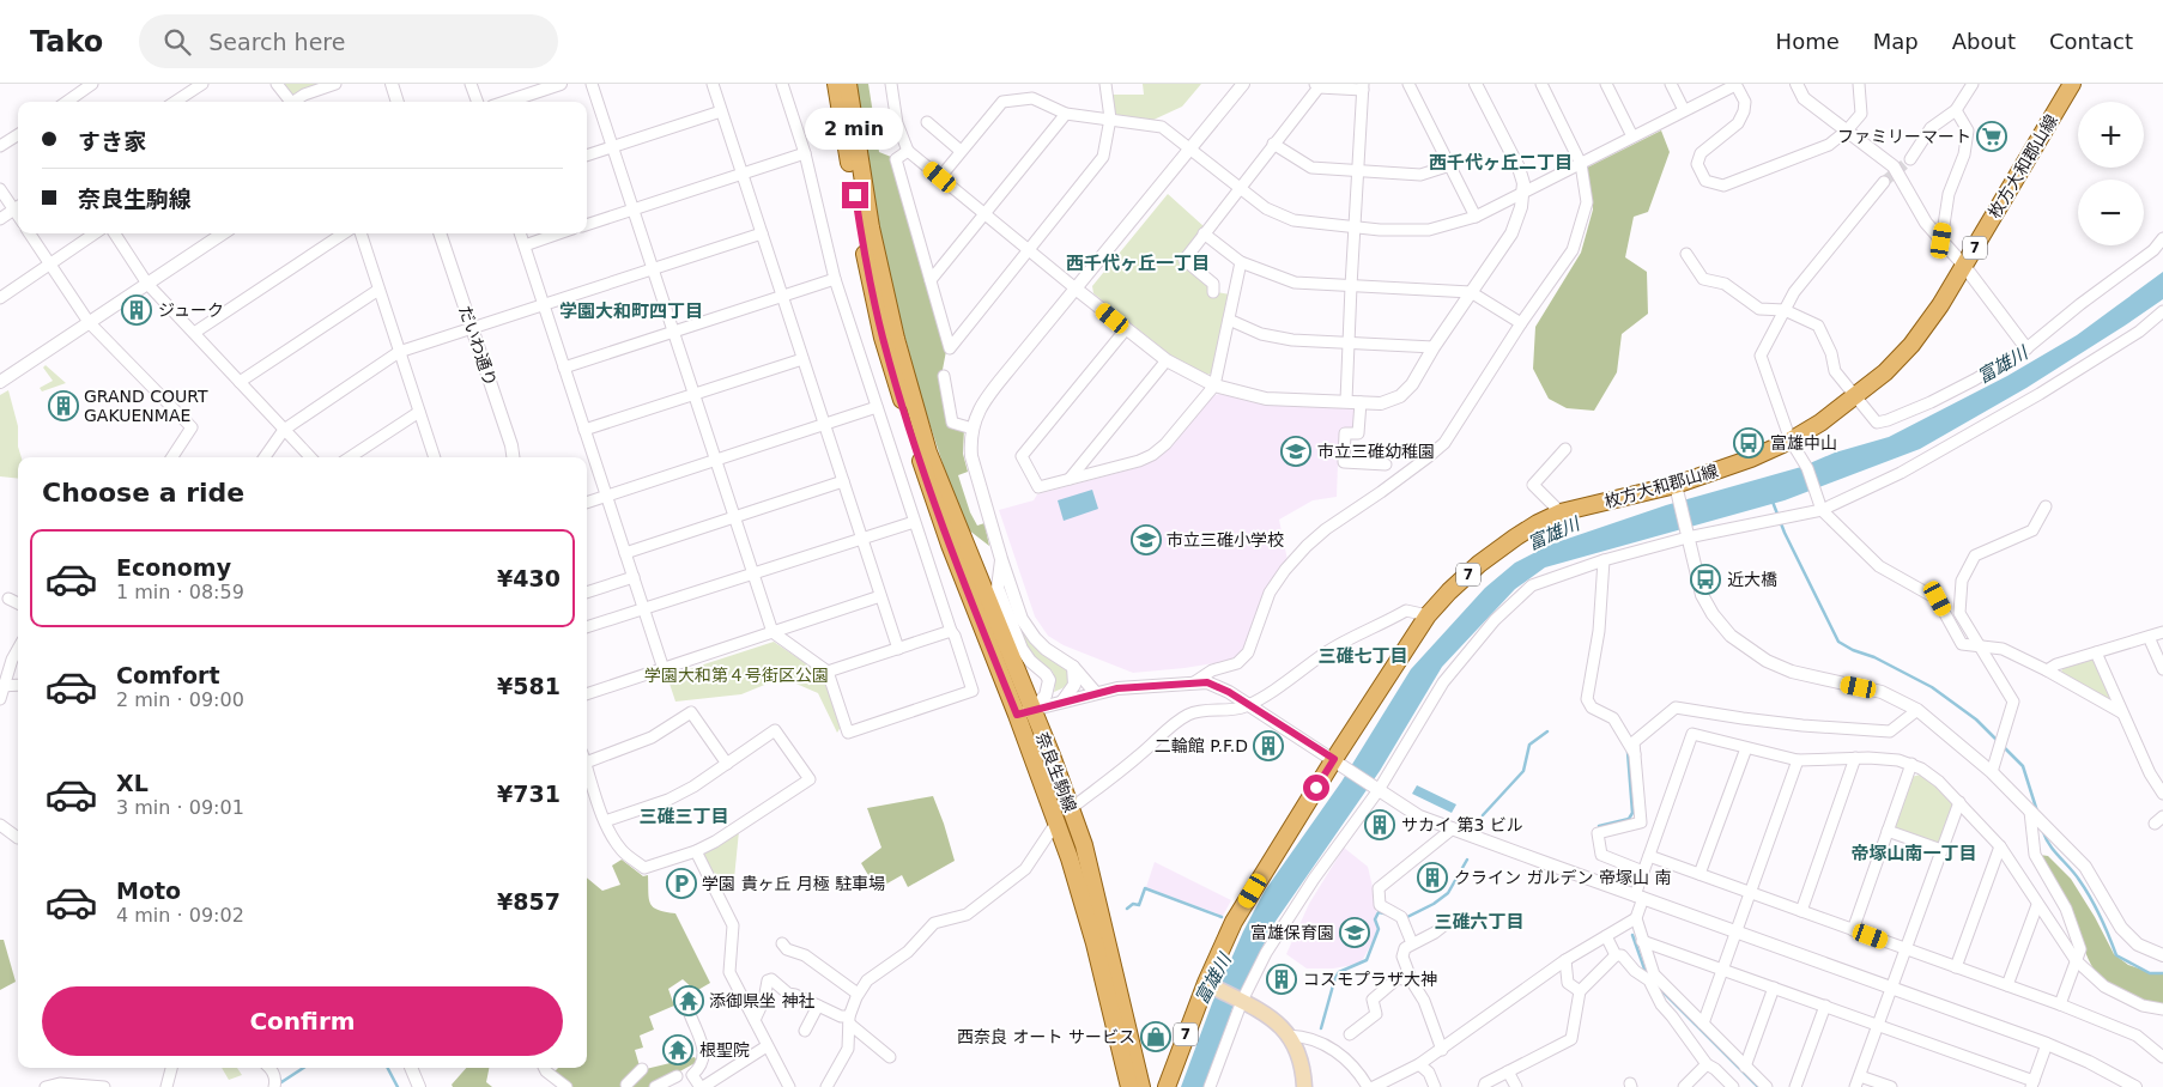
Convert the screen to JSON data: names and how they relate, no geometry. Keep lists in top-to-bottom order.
{
  "streets": {
    "main road": ["枚方大和郡山線", "7", "奈良生駒線"],
    "street": ["だいわ通り"]
  },
  "districts": [
    "西千代ヶ丘二丁目",
    "西千代ヶ丘一丁目",
    "学園大和町四丁目",
    "三碓七丁目",
    "三碓三丁目",
    "帝塚山南一丁目",
    "三碓六丁目"
  ],
  "water": ["富雄川"],
  "parks": ["学園大和第４号街区公園"],
  "places": {
    "supermarket": ["ファミリーマート"],
    "building": [
      "ジューク",
      "GRAND COURT GAKUENMAE",
      "二輪館 P.F.D",
      "サカイ 第3 ビル",
      "クライン ガルデン 帝塚山 南",
      "コスモプラザ大神"
    ],
    "bus stop": ["富雄中山", "近大橋"],
    "school or university": ["市立三碓幼稚園", "市立三碓小学校", "富雄保育園"],
    "parking": ["学園 貴ヶ丘 月極 駐車場"],
    "temple": ["添御県坐 神社", "根聖院"],
    "shop": ["西奈良 オート サービス"]
  },
  "page": {
    "header": "Tako",
    "search": "Search here",
    "nav": [
      "Home",
      "Map",
      "About",
      "Contact"
    ],
    "map_buttons": ["+", "−"],
    "banner": ["すき家", "奈良生駒線"],
    "bubble": "2 min",
    "heading": "Choose a ride",
    "list": [
      {
        "name": "Economy",
        "note": "1 min · 08:59",
        "value": "¥430"
      },
      {
        "name": "Comfort",
        "note": "2 min · 09:00",
        "value": "¥581"
      },
      {
        "name": "XL",
        "note": "3 min · 09:01",
        "value": "¥731"
      },
      {
        "name": "Moto",
        "note": "4 min · 09:02",
        "value": "¥857"
      }
    ],
    "buttons": "Confirm"
  }
}
